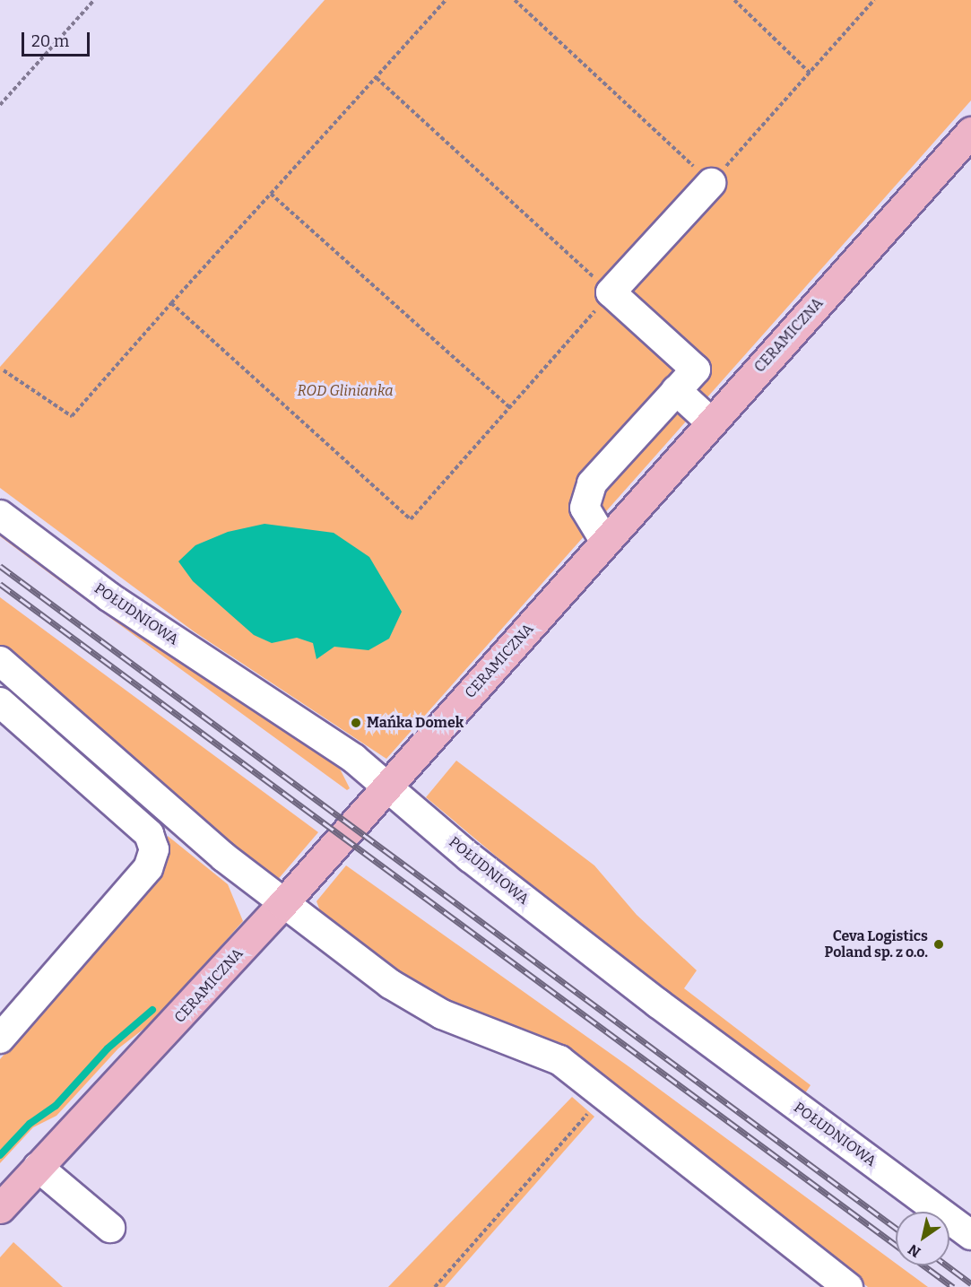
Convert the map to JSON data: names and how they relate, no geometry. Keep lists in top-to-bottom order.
{
  "streets": {
    "main road": ["CERAMICZNA"],
    "street": ["POŁUDNIOWA"]
  },
  "crossings": [
    ["CERAMICZNA", "POŁUDNIOWA"]
  ],
  "parks": ["ROD Glinianka"],
  "places": ["Mańka Domek", "Ceva Logistics Poland sp. z o.o."],
  "scale_bar": "20 m",
  "north": "bottom left"
}
